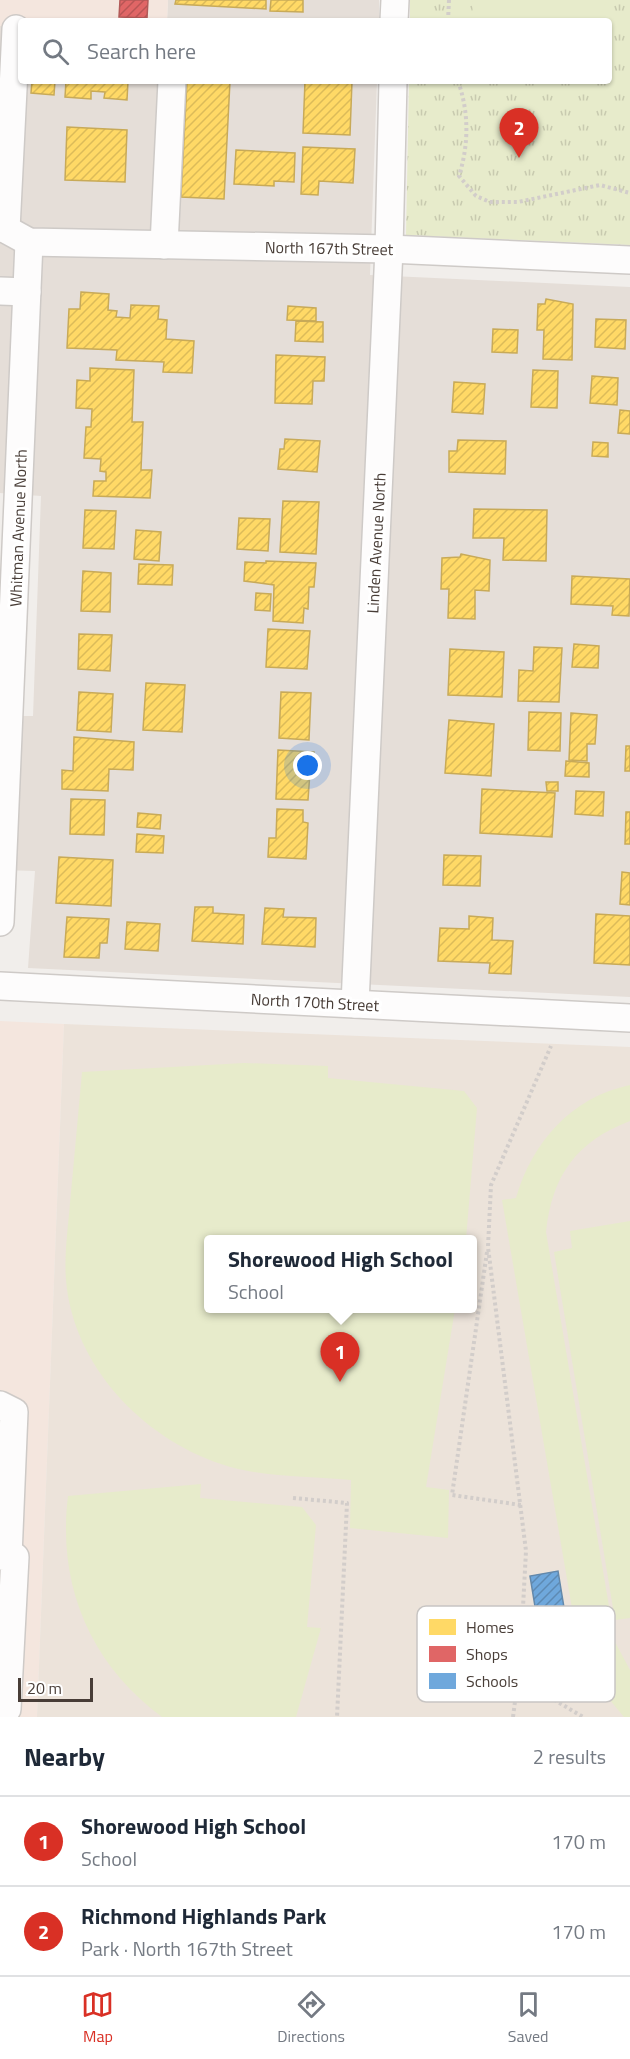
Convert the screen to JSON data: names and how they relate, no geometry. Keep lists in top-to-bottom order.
{
  "streets": {
    "street": [
      "North 167th Street",
      "Whitman Avenue North",
      "Linden Avenue North",
      "North 170th Street"
    ]
  },
  "crossings": [
    ["North 167th Street", "Whitman Avenue North"],
    ["North 167th Street", "Linden Avenue North"],
    ["Linden Avenue North", "North 170th Street"]
  ],
  "legend": ["Homes", "Shops", "Schools"],
  "scale_bar": "20 m",
  "page": {
    "search": "Search here",
    "pins": ["2", "1"],
    "popup": ["Shorewood High School", "School"],
    "scale": "20 m",
    "heading": ["Nearby", "2 results"],
    "list": [
      {
        "mark": "1",
        "name": "Shorewood High School",
        "note": "School",
        "value": "170 m"
      },
      {
        "mark": "2",
        "name": "Richmond Highlands Park",
        "note": "Park · North 167th Street",
        "value": "170 m"
      }
    ],
    "nav": ["Map", "Directions", "Saved"]
  }
}
